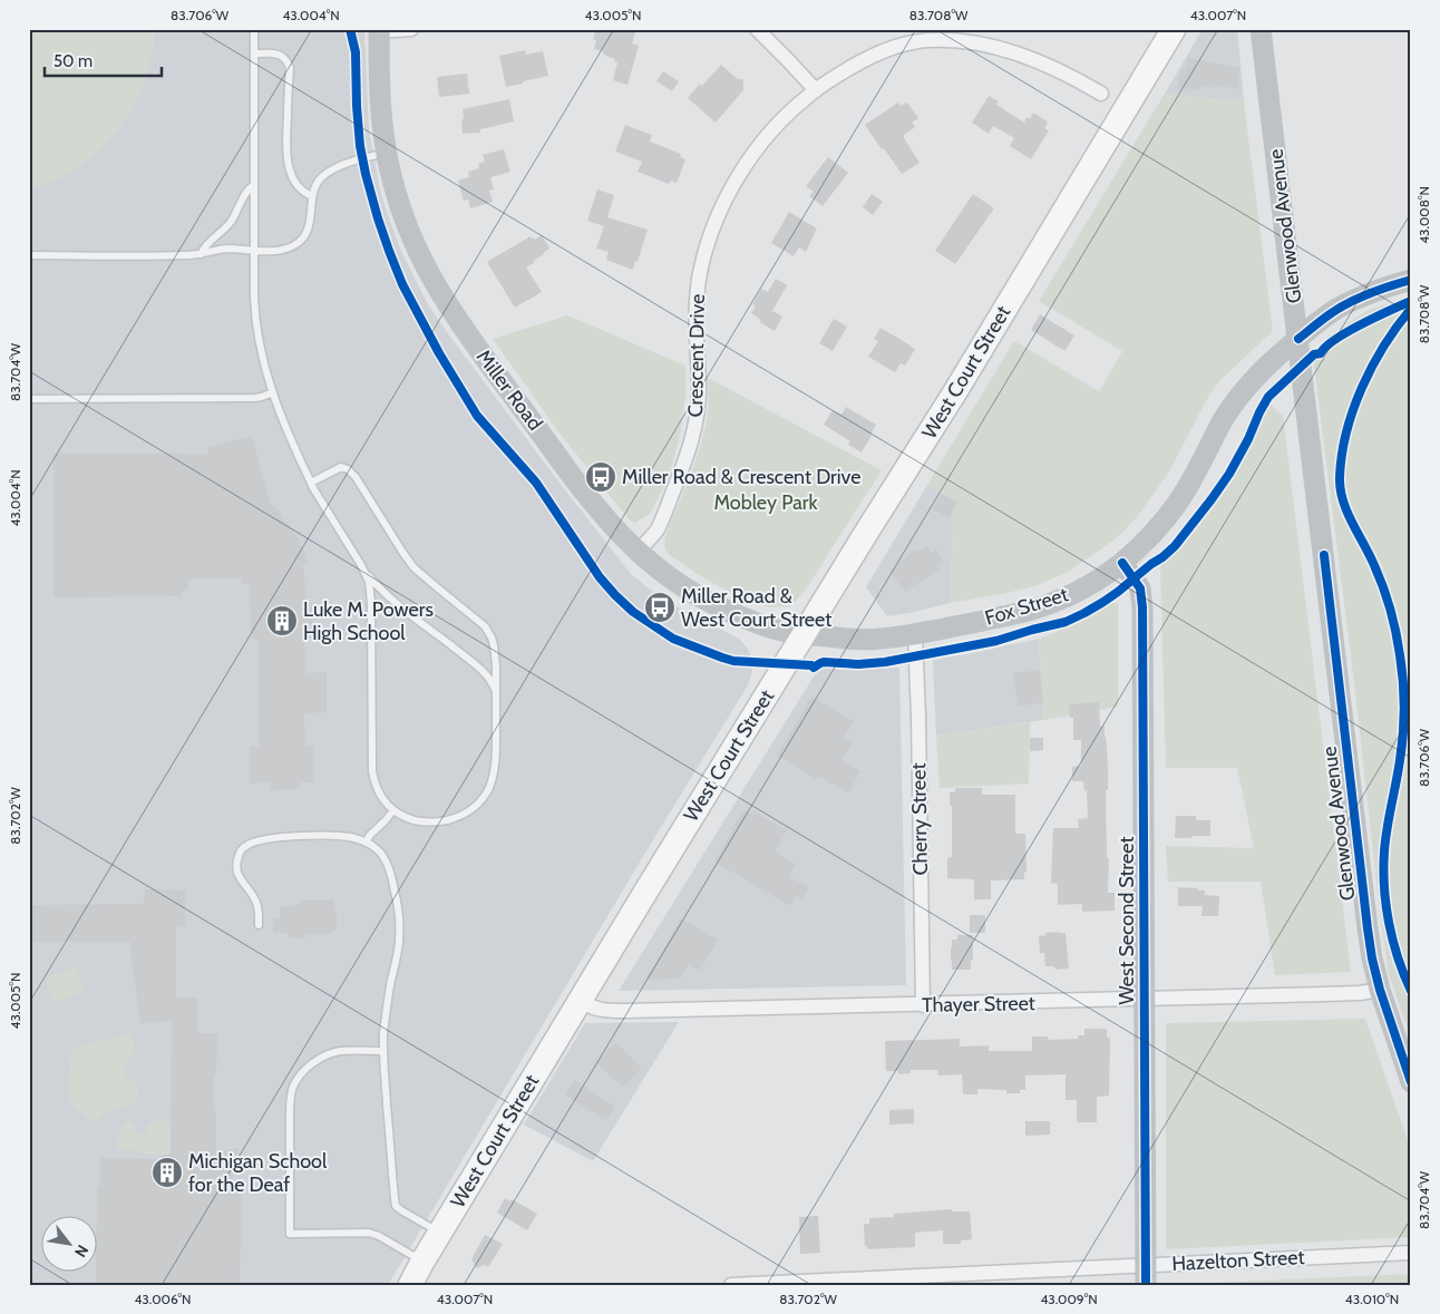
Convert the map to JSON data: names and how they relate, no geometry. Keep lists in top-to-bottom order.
{
  "streets": {
    "main road": ["West Court Street"],
    "street": [
      "Glenwood Avenue",
      "Crescent Drive",
      "Miller Road",
      "Fox Street",
      "Cherry Street",
      "West Second Street",
      "Thayer Street",
      "Hazelton Street"
    ]
  },
  "crossings": [
    ["Glenwood Avenue", "Fox Street"],
    ["Glenwood Avenue", "Thayer Street"],
    ["Crescent Drive", "Miller Road"],
    ["West Court Street", "Miller Road"],
    ["West Court Street", "Fox Street"],
    ["West Court Street", "Thayer Street"],
    ["Miller Road", "Fox Street"],
    ["Fox Street", "Cherry Street"],
    ["Fox Street", "West Second Street"],
    ["Cherry Street", "Thayer Street"],
    ["West Second Street", "Thayer Street"],
    ["West Second Street", "Hazelton Street"]
  ],
  "parks": ["Mobley Park"],
  "places": {
    "bus stop": ["Miller Road & Crescent Drive", "Miller Road & West Court Street"],
    "building": ["Luke M. Powers High School", "Michigan School for the Deaf"]
  },
  "scale_bar": "50 m",
  "north": "bottom right",
  "coordinates": [
    "83.706°W",
    "43.004°N",
    "43.005°N",
    "83.708°W",
    "43.007°N",
    "43.008°N",
    "83.704°W",
    "83.702°W",
    "43.006°N",
    "43.009°N",
    "43.010°N"
  ]
}
